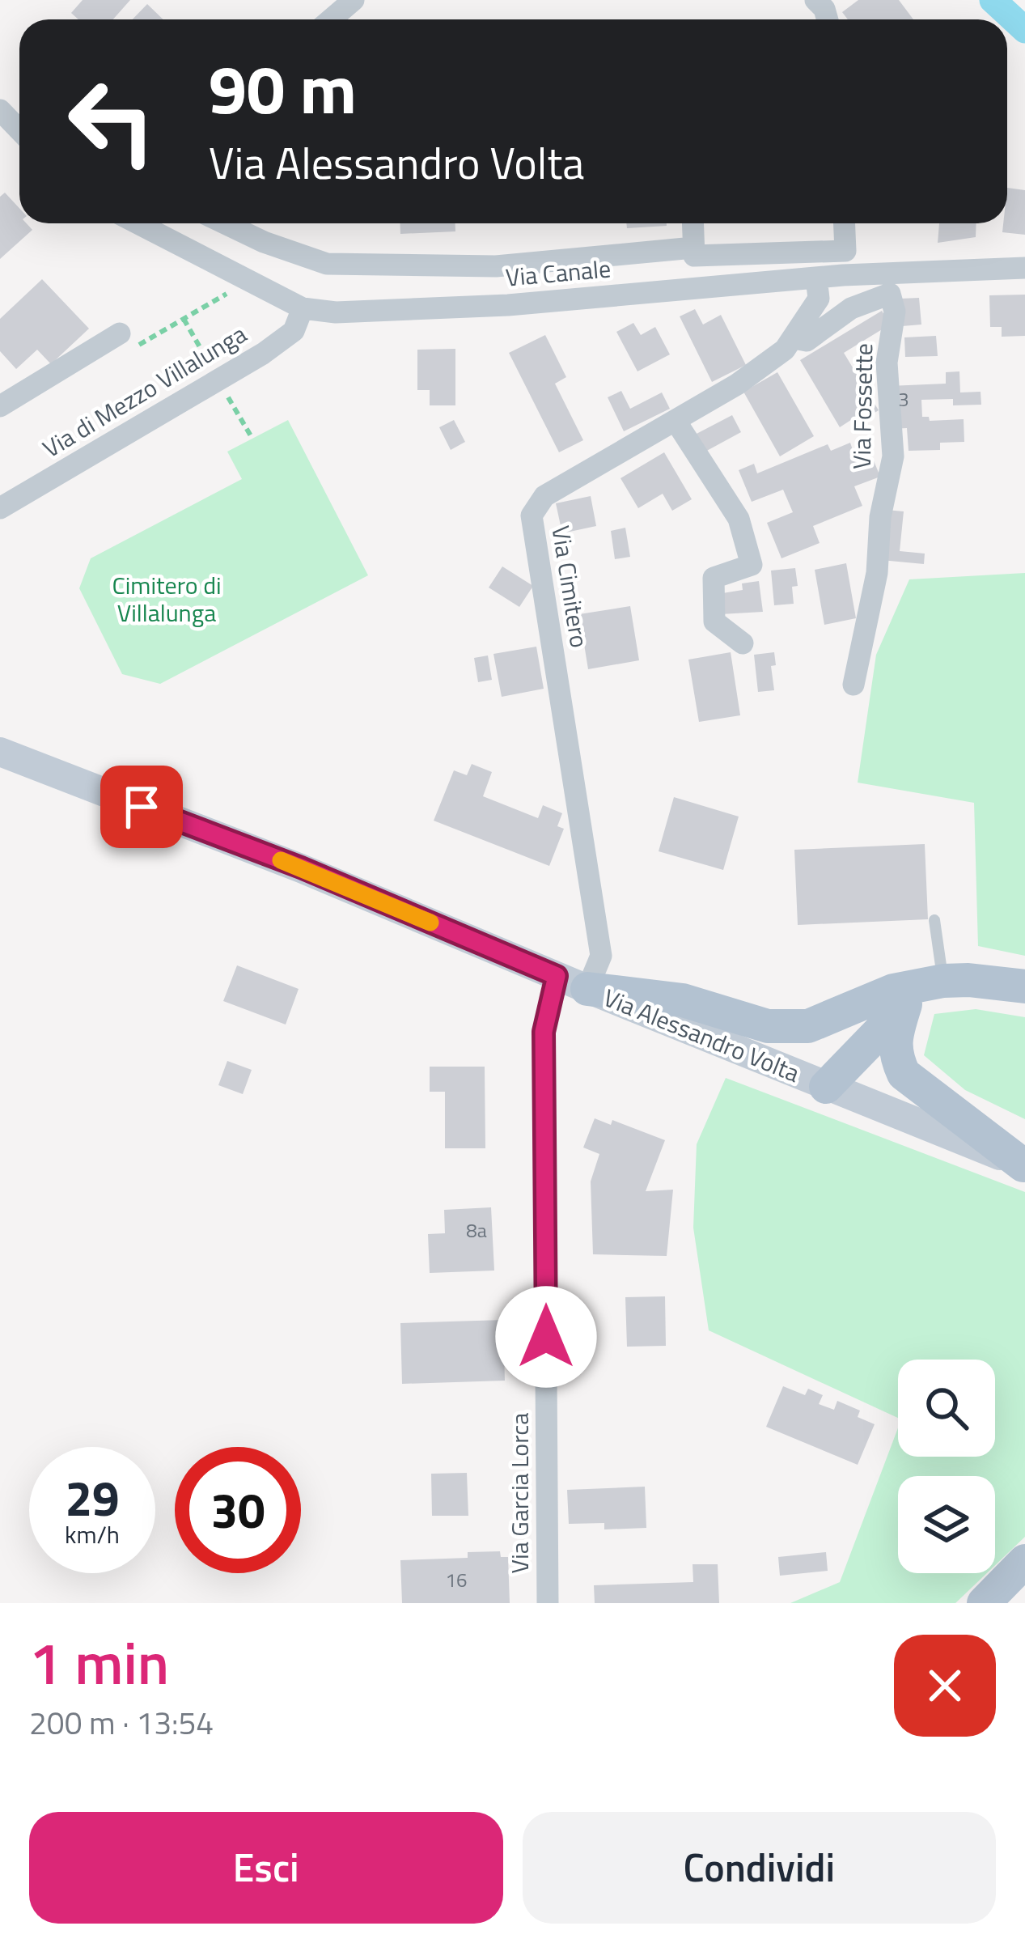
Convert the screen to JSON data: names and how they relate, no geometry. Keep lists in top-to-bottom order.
{
  "streets": {
    "main road": ["Via Alessandro Volta"],
    "street": [
      "Via Canale",
      "Via di Mezzo Villalunga",
      "Via Fossette",
      "Via Cimitero",
      "Via Garcia Lorca"
    ]
  },
  "crossings": [
    ["Via Canale", "Via di Mezzo Villalunga"],
    ["Via Canale", "Via Cimitero"],
    ["Via Fossette", "Via Cimitero"],
    ["Via Cimitero", "Via Alessandro Volta"],
    ["Via Cimitero", "Via Garcia Lorca"],
    ["Via Alessandro Volta", "Via Garcia Lorca"]
  ],
  "parks": ["Cimitero di Villalunga"],
  "house_numbers": ["3", "8a", "16"],
  "page": {
    "turn": ["90 m", "Via Alessandro Volta"],
    "speed": "29 km/h",
    "limit": "30",
    "heading": ["1 min", "200 m · 13:54"],
    "buttons": ["Esci", "Condividi"]
  }
}
